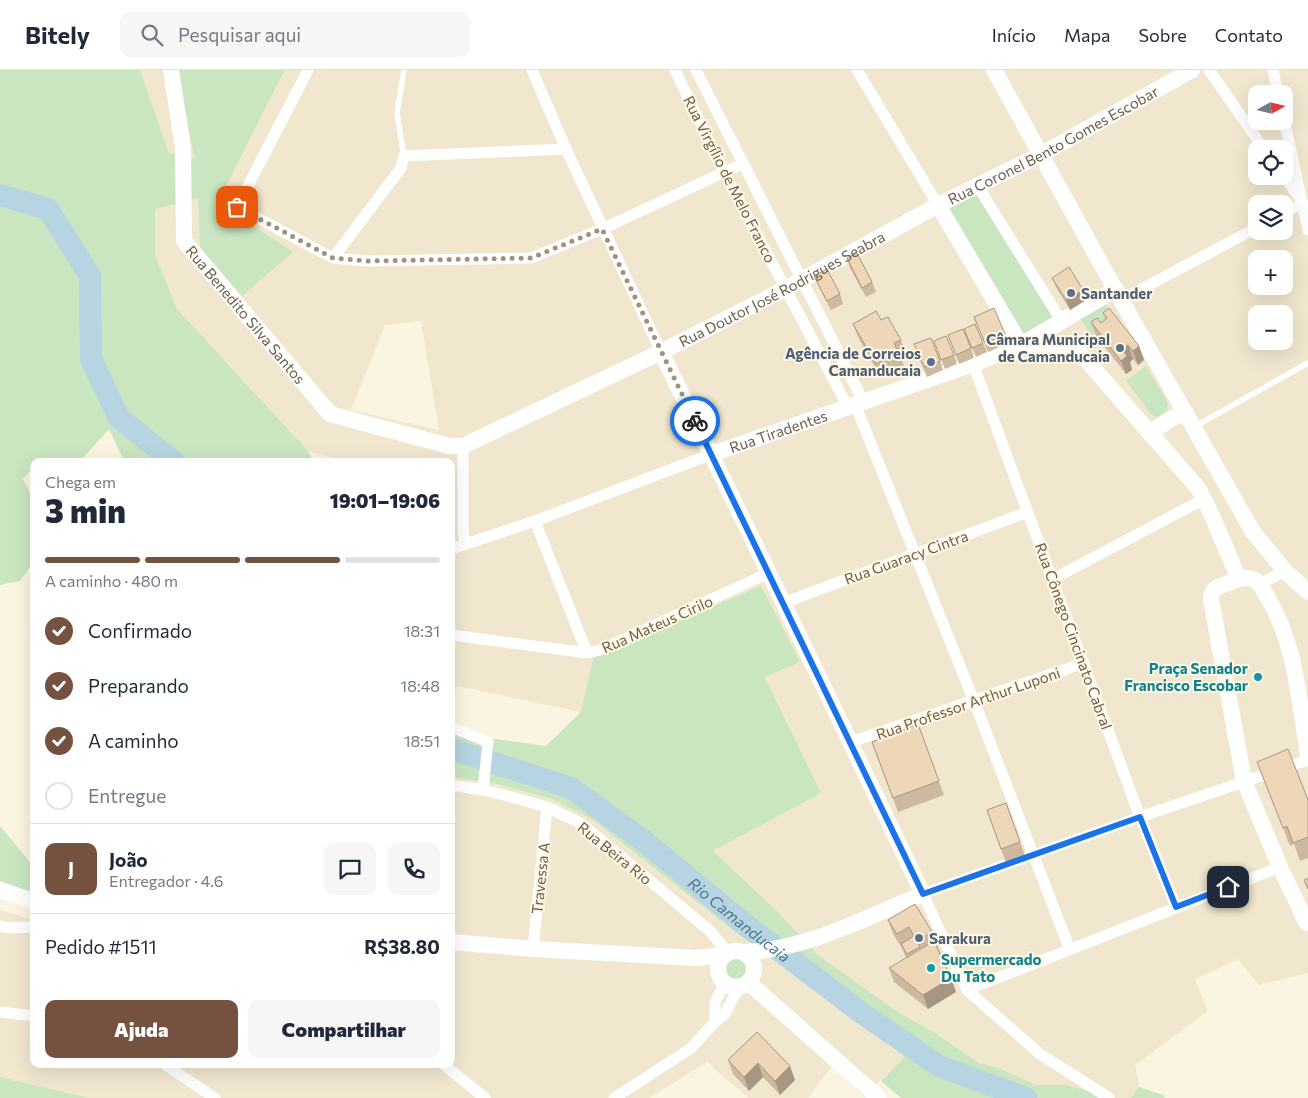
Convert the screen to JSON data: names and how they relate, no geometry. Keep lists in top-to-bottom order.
{
  "streets": {
    "street": [
      "Rua Coronel Bento Gomes Escobar",
      "Rua Virgílio de Melo Franco",
      "Rua Doutor José Rodrigues Seabra",
      "Rua Benedito Silva Santos",
      "Rua Tiradentes",
      "Rua Guaracy Cintra",
      "Rua Mateus Cirilo",
      "Rua Cônego Cincinato Cabral",
      "Rua Professor Arthur Luponi",
      "Rua Beira Rio",
      "Travessa A"
    ]
  },
  "crossings": [
    ["Rua Coronel Bento Gomes Escobar", "Rua Doutor José Rodrigues Seabra"],
    ["Rua Virgílio de Melo Franco", "Rua Doutor José Rodrigues Seabra"],
    ["Rua Virgílio de Melo Franco", "Rua Tiradentes"],
    ["Rua Doutor José Rodrigues Seabra", "Rua Benedito Silva Santos"],
    ["Rua Tiradentes", "Rua Cônego Cincinato Cabral"],
    ["Rua Guaracy Cintra", "Rua Cônego Cincinato Cabral"],
    ["Rua Cônego Cincinato Cabral", "Rua Professor Arthur Luponi"],
    ["Rua Beira Rio", "Travessa A"]
  ],
  "water": ["Rio Camanducaia"],
  "places": [
    "Santander",
    "Câmara Municipal de Camanducaia",
    "Agência de Correios Camanducaia",
    "Praça Senador Francisco Escobar",
    "Sarakura",
    "Supermercado Du Tato"
  ],
  "north": "right",
  "page": {
    "header": "Bitely",
    "search": "Pesquisar aqui",
    "nav": [
      "Início",
      "Mapa",
      "Sobre",
      "Contato"
    ],
    "map_buttons": ["+", "−"],
    "heading": ["3 min", "Chega em", "19:01–19:06"],
    "panel": [
      "João",
      "Entregador · 4.6",
      "Pedido #1511",
      "R$38.80"
    ],
    "bar": "A caminho · 480 m",
    "list": [
      ["Confirmado", "18:31"],
      ["Preparando", "18:48"],
      ["A caminho", "18:51"],
      "Entregue"
    ],
    "round": "J",
    "buttons": ["Ajuda", "Compartilhar"]
  }
}
